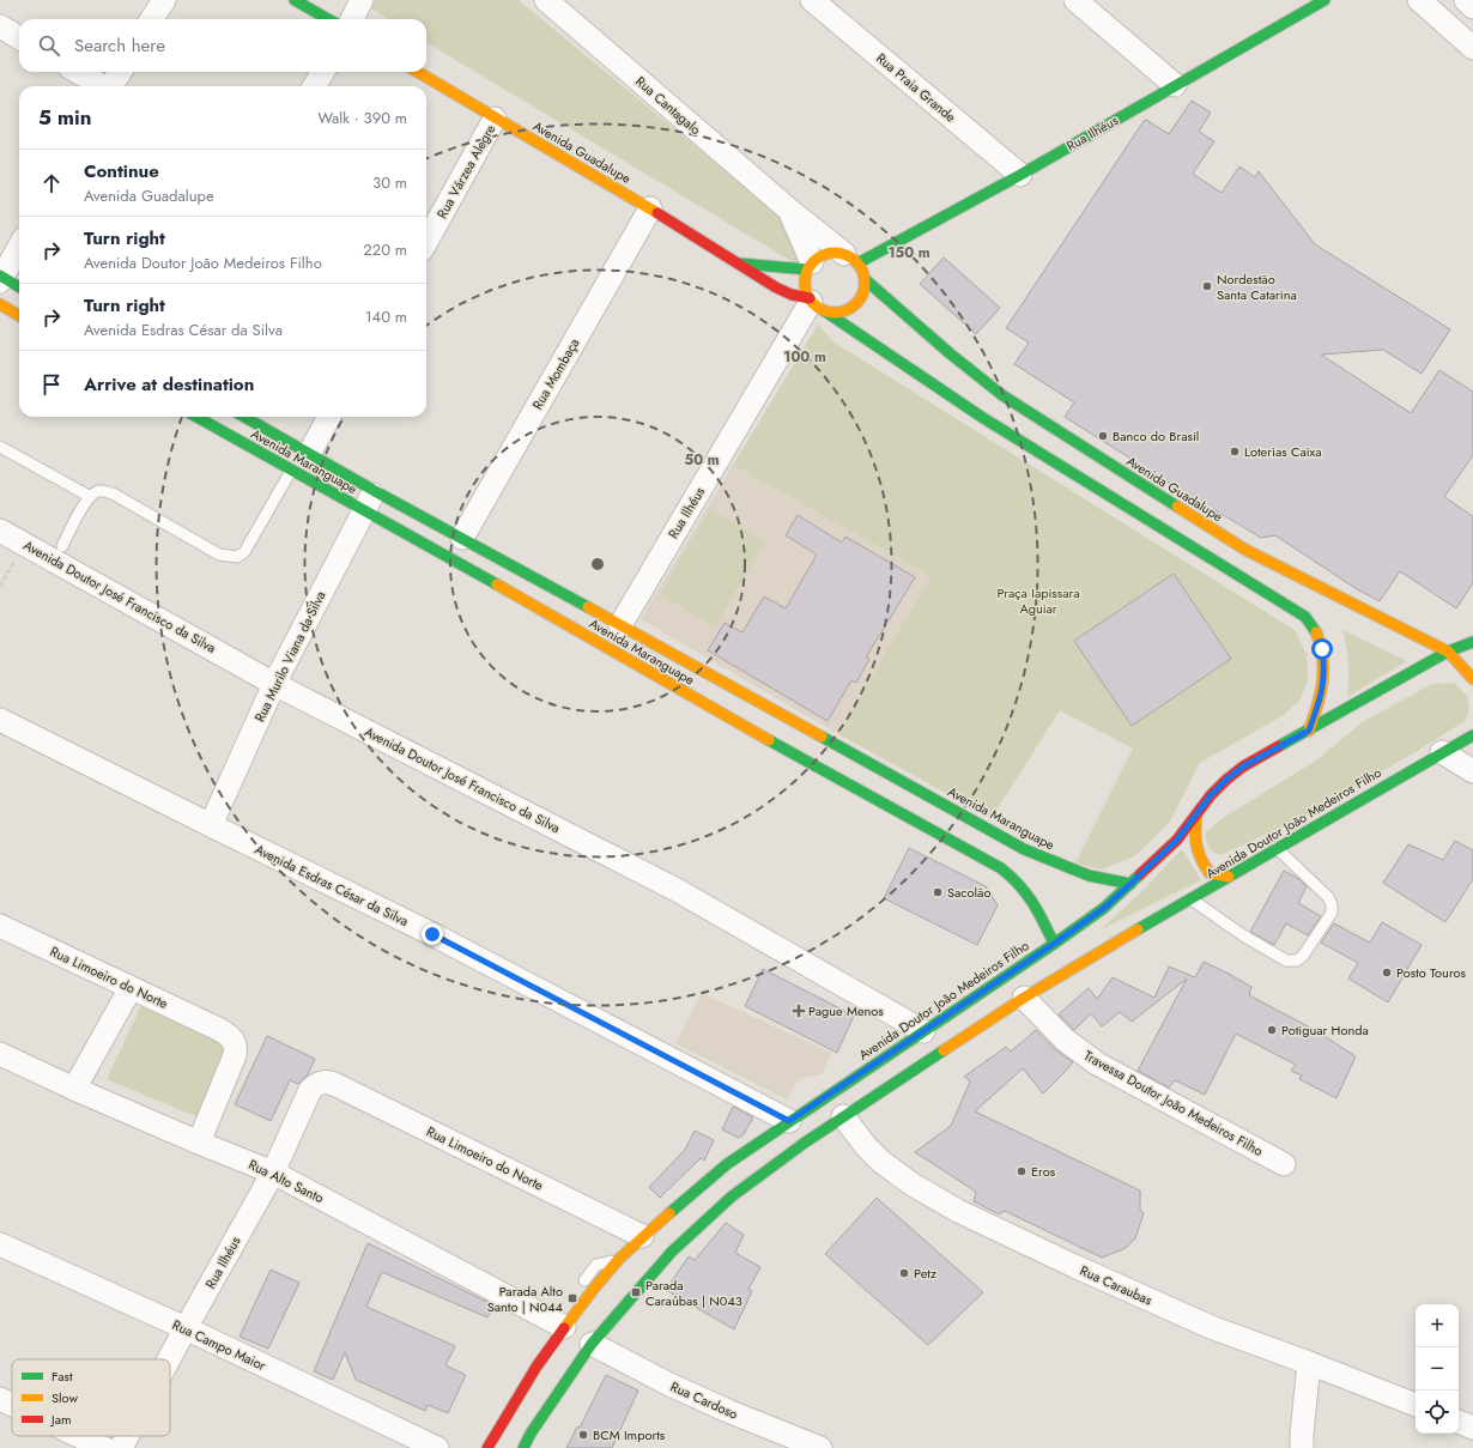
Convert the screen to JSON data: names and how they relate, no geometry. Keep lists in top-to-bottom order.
{
  "streets": {
    "main road": [
      "Rua Ilhéus",
      "Avenida Guadalupe",
      "Avenida Maranguape",
      "Avenida Doutor João Medeiros Filho"
    ],
    "street": [
      "Rua Praia Grande",
      "Rua Cantagalo",
      "Rua Várzea Alegre",
      "Rua Mombaça",
      "Avenida Doutor José Francisco da Silva",
      "Rua Murilo Viana da Silva",
      "Avenida Esdras César da Silva",
      "Rua Limoeiro do Norte",
      "Travessa Doutor João Medeiros Filho",
      "Rua Alto Santo",
      "Rua Caraubas",
      "Rua Campo Maior",
      "Rua Cardoso"
    ]
  },
  "crossings": [
    ["Rua Praia Grande", "Rua Ilhéus"],
    ["Rua Cantagalo", "Rua Ilhéus"],
    ["Rua Cantagalo", "Avenida Guadalupe"],
    ["Rua Ilhéus", "Avenida Guadalupe"],
    ["Rua Ilhéus", "Avenida Maranguape"],
    ["Rua Ilhéus", "Rua Limoeiro do Norte"],
    ["Rua Ilhéus", "Rua Alto Santo"],
    ["Rua Ilhéus", "Rua Campo Maior"],
    ["Avenida Guadalupe", "Rua Várzea Alegre"],
    ["Avenida Guadalupe", "Rua Mombaça"],
    ["Avenida Guadalupe", "Avenida Doutor João Medeiros Filho"],
    ["Rua Mombaça", "Avenida Maranguape"],
    ["Avenida Maranguape", "Rua Murilo Viana da Silva"],
    ["Avenida Maranguape", "Avenida Doutor João Medeiros Filho"],
    ["Avenida Doutor José Francisco da Silva", "Rua Murilo Viana da Silva"],
    ["Avenida Doutor José Francisco da Silva", "Avenida Doutor João Medeiros Filho"],
    ["Rua Murilo Viana da Silva", "Avenida Esdras César da Silva"],
    ["Avenida Doutor João Medeiros Filho", "Avenida Esdras César da Silva"],
    ["Avenida Doutor João Medeiros Filho", "Rua Limoeiro do Norte"],
    ["Avenida Doutor João Medeiros Filho", "Travessa Doutor João Medeiros Filho"],
    ["Avenida Doutor João Medeiros Filho", "Rua Alto Santo"],
    ["Avenida Doutor João Medeiros Filho", "Rua Caraubas"],
    ["Avenida Doutor João Medeiros Filho", "Rua Cardoso"],
    ["Rua Limoeiro do Norte", "Rua Alto Santo"]
  ],
  "parks": ["Praça Iapissara Aguiar"],
  "places": {
    "other": [
      "Nordestão Santa Catarina",
      "Banco do Brasil",
      "Loterias Caixa",
      "Sacolão",
      "Posto Touros",
      "Potiguar Honda",
      "Eros",
      "Petz",
      "BCM Imports"
    ],
    "health": ["Pague Menos"],
    "transit": ["Parada Caraúbas | N043", "Parada Alto Santo | N044"]
  },
  "legend": ["Fast", "Slow", "Jam"],
  "page": {
    "search": "Search here",
    "heading": ["5 min", "Walk · 390 m"],
    "list": [
      ["Continue", "Avenida Guadalupe", "30 m"],
      ["Turn right", "Avenida Doutor João Medeiros Filho", "220 m"],
      ["Turn right", "Avenida Esdras César da Silva", "140 m"],
      "Arrive at destination"
    ],
    "map_buttons": ["+", "−"]
  },
  "rings": ["150 m", "100 m", "50 m"]
}
